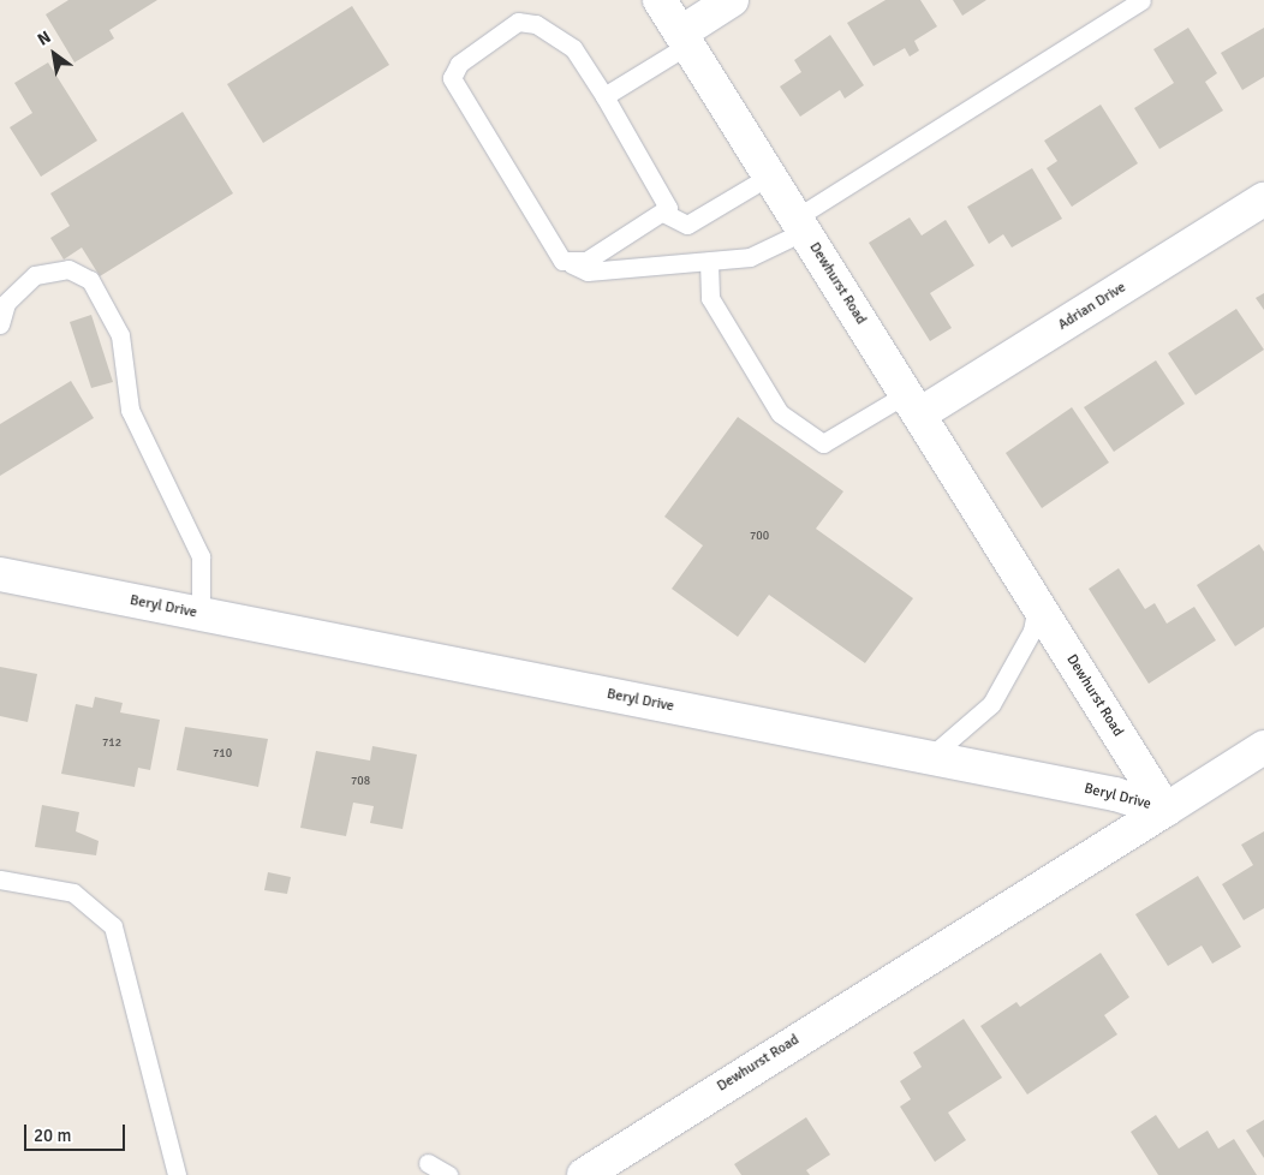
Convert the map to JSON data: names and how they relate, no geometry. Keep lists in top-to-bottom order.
{
  "streets": {
    "street": ["Dewhurst Road", "Adrian Drive", "Beryl Drive"]
  },
  "crossings": [
    ["Dewhurst Road", "Adrian Drive"],
    ["Dewhurst Road", "Beryl Drive"]
  ],
  "house_numbers": [
    "700",
    "712",
    "710",
    "708"
  ],
  "scale_bar": "20 m",
  "north": "top left"
}
